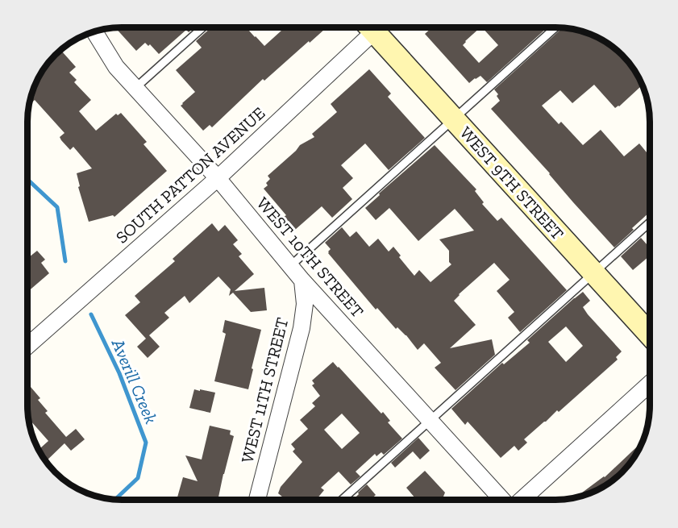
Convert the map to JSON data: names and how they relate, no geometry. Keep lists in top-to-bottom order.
{
  "streets": {
    "main road": ["WEST 9TH STREET"],
    "street": ["SOUTH PATTON AVENUE", "WEST 10TH STREET", "WEST 11TH STREET"]
  },
  "crossings": [
    ["SOUTH PATTON AVENUE", "WEST 10TH STREET"],
    ["WEST 10TH STREET", "WEST 11TH STREET"]
  ],
  "water": ["Averill Creek"]
}
